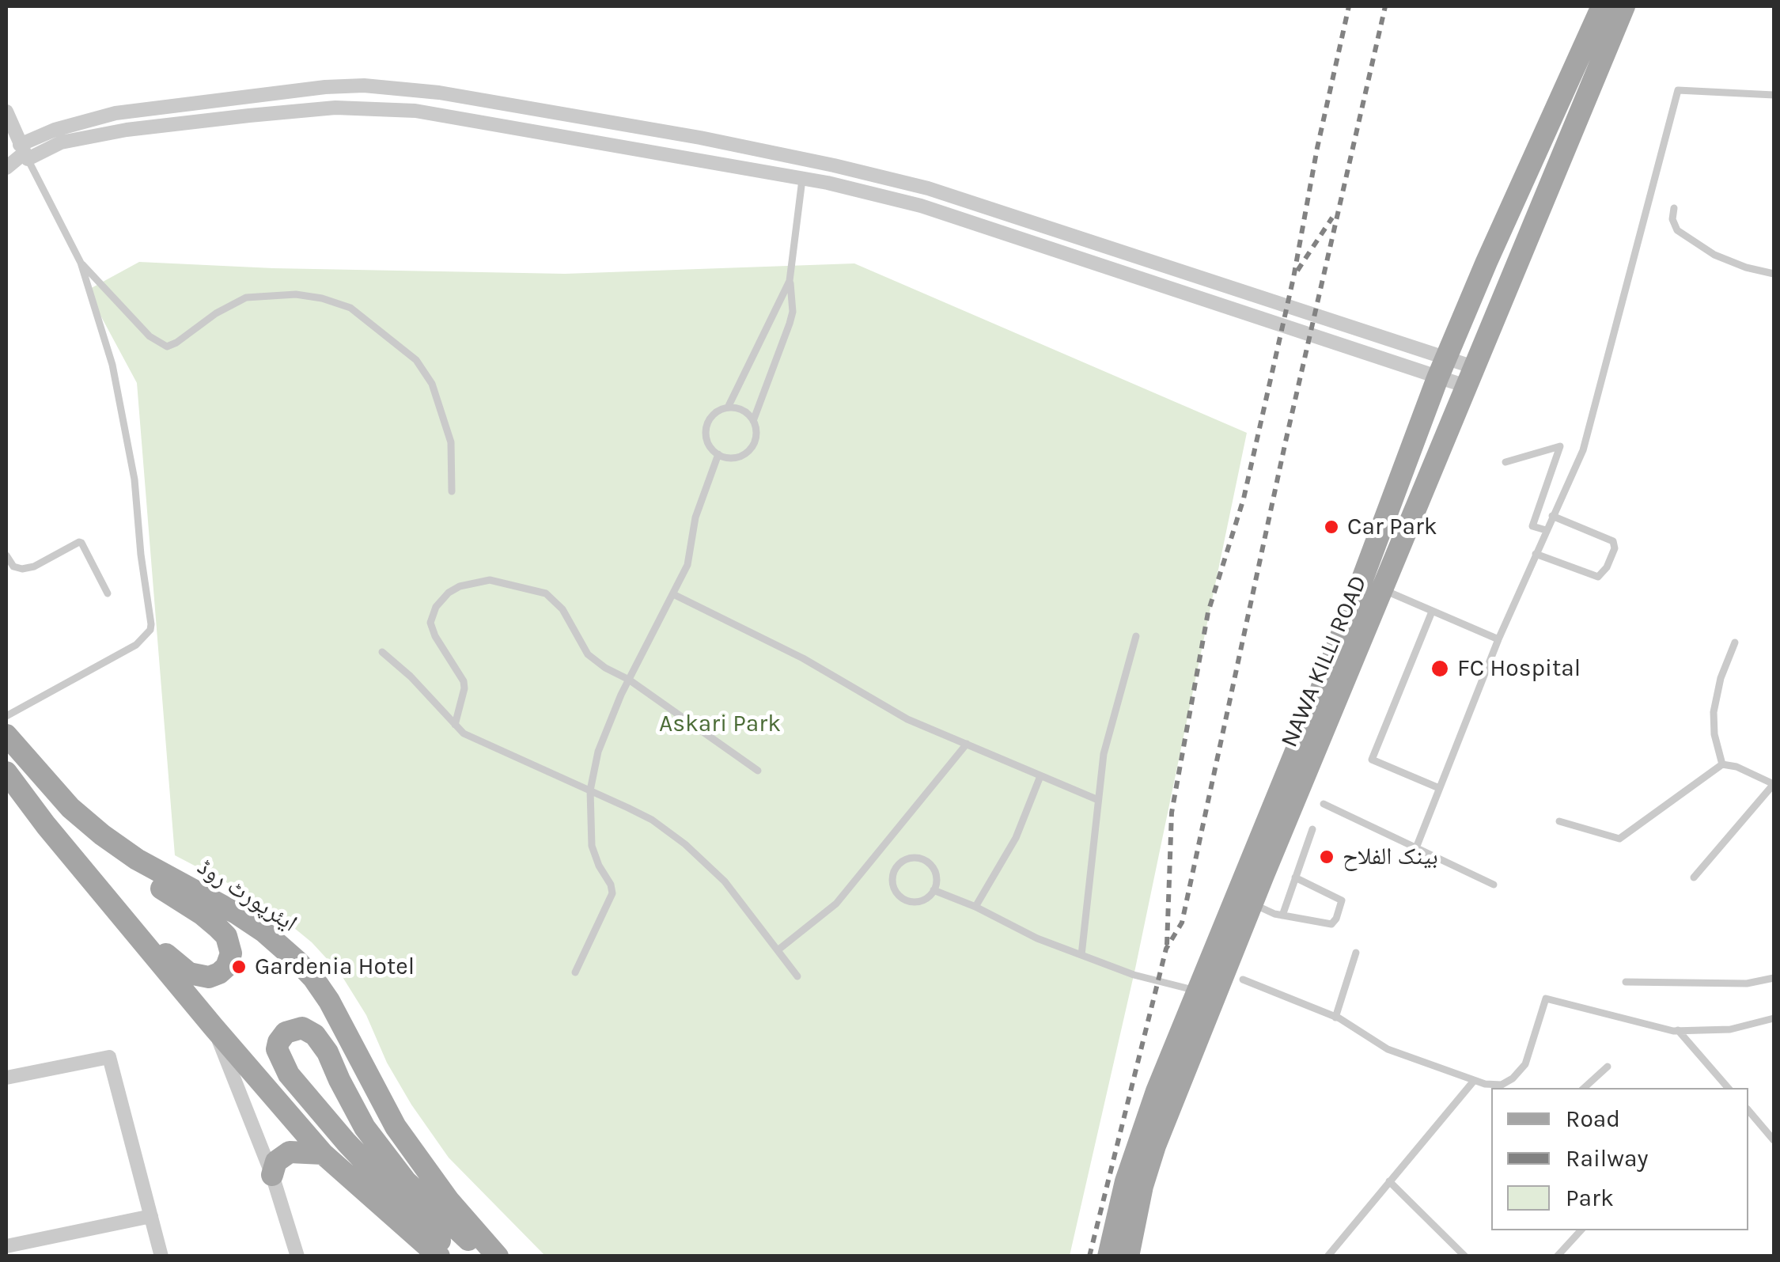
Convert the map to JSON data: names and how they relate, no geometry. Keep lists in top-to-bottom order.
{
  "streets": {
    "main road": ["NAWA KILLI ROAD", "ایئرپورٹ روڈ"]
  },
  "parks": ["Askari Park"],
  "places": [
    "Car Park",
    "FC Hospital",
    "بینک الفلاح",
    "Gardenia Hotel"
  ],
  "legend": ["Road", "Railway", "Park"]
}
